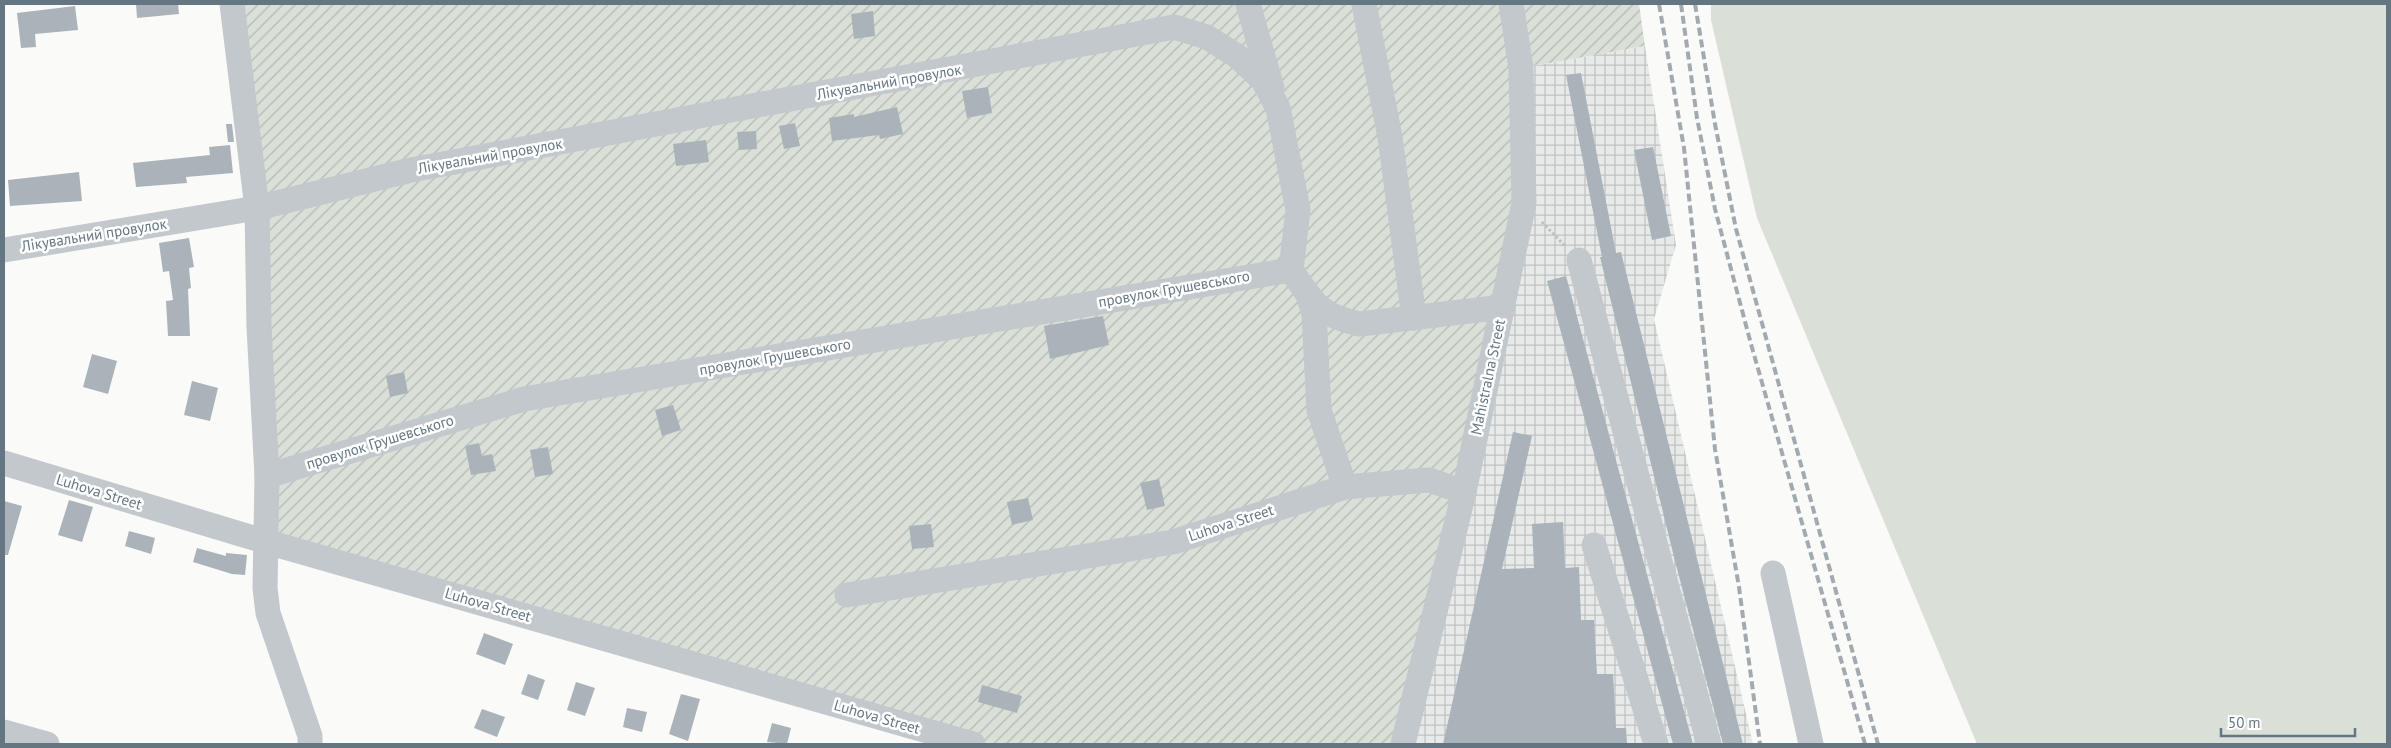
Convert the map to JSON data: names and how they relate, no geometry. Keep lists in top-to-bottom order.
{
  "streets": {
    "street": [
      "Лікувальний провулок",
      "провулок Грушевського",
      "Mahistralna Street",
      "Luhova Street"
    ]
  },
  "crossings": [
    ["Mahistralna Street", "Luhova Street"]
  ],
  "scale_bar": "50 m"
}
